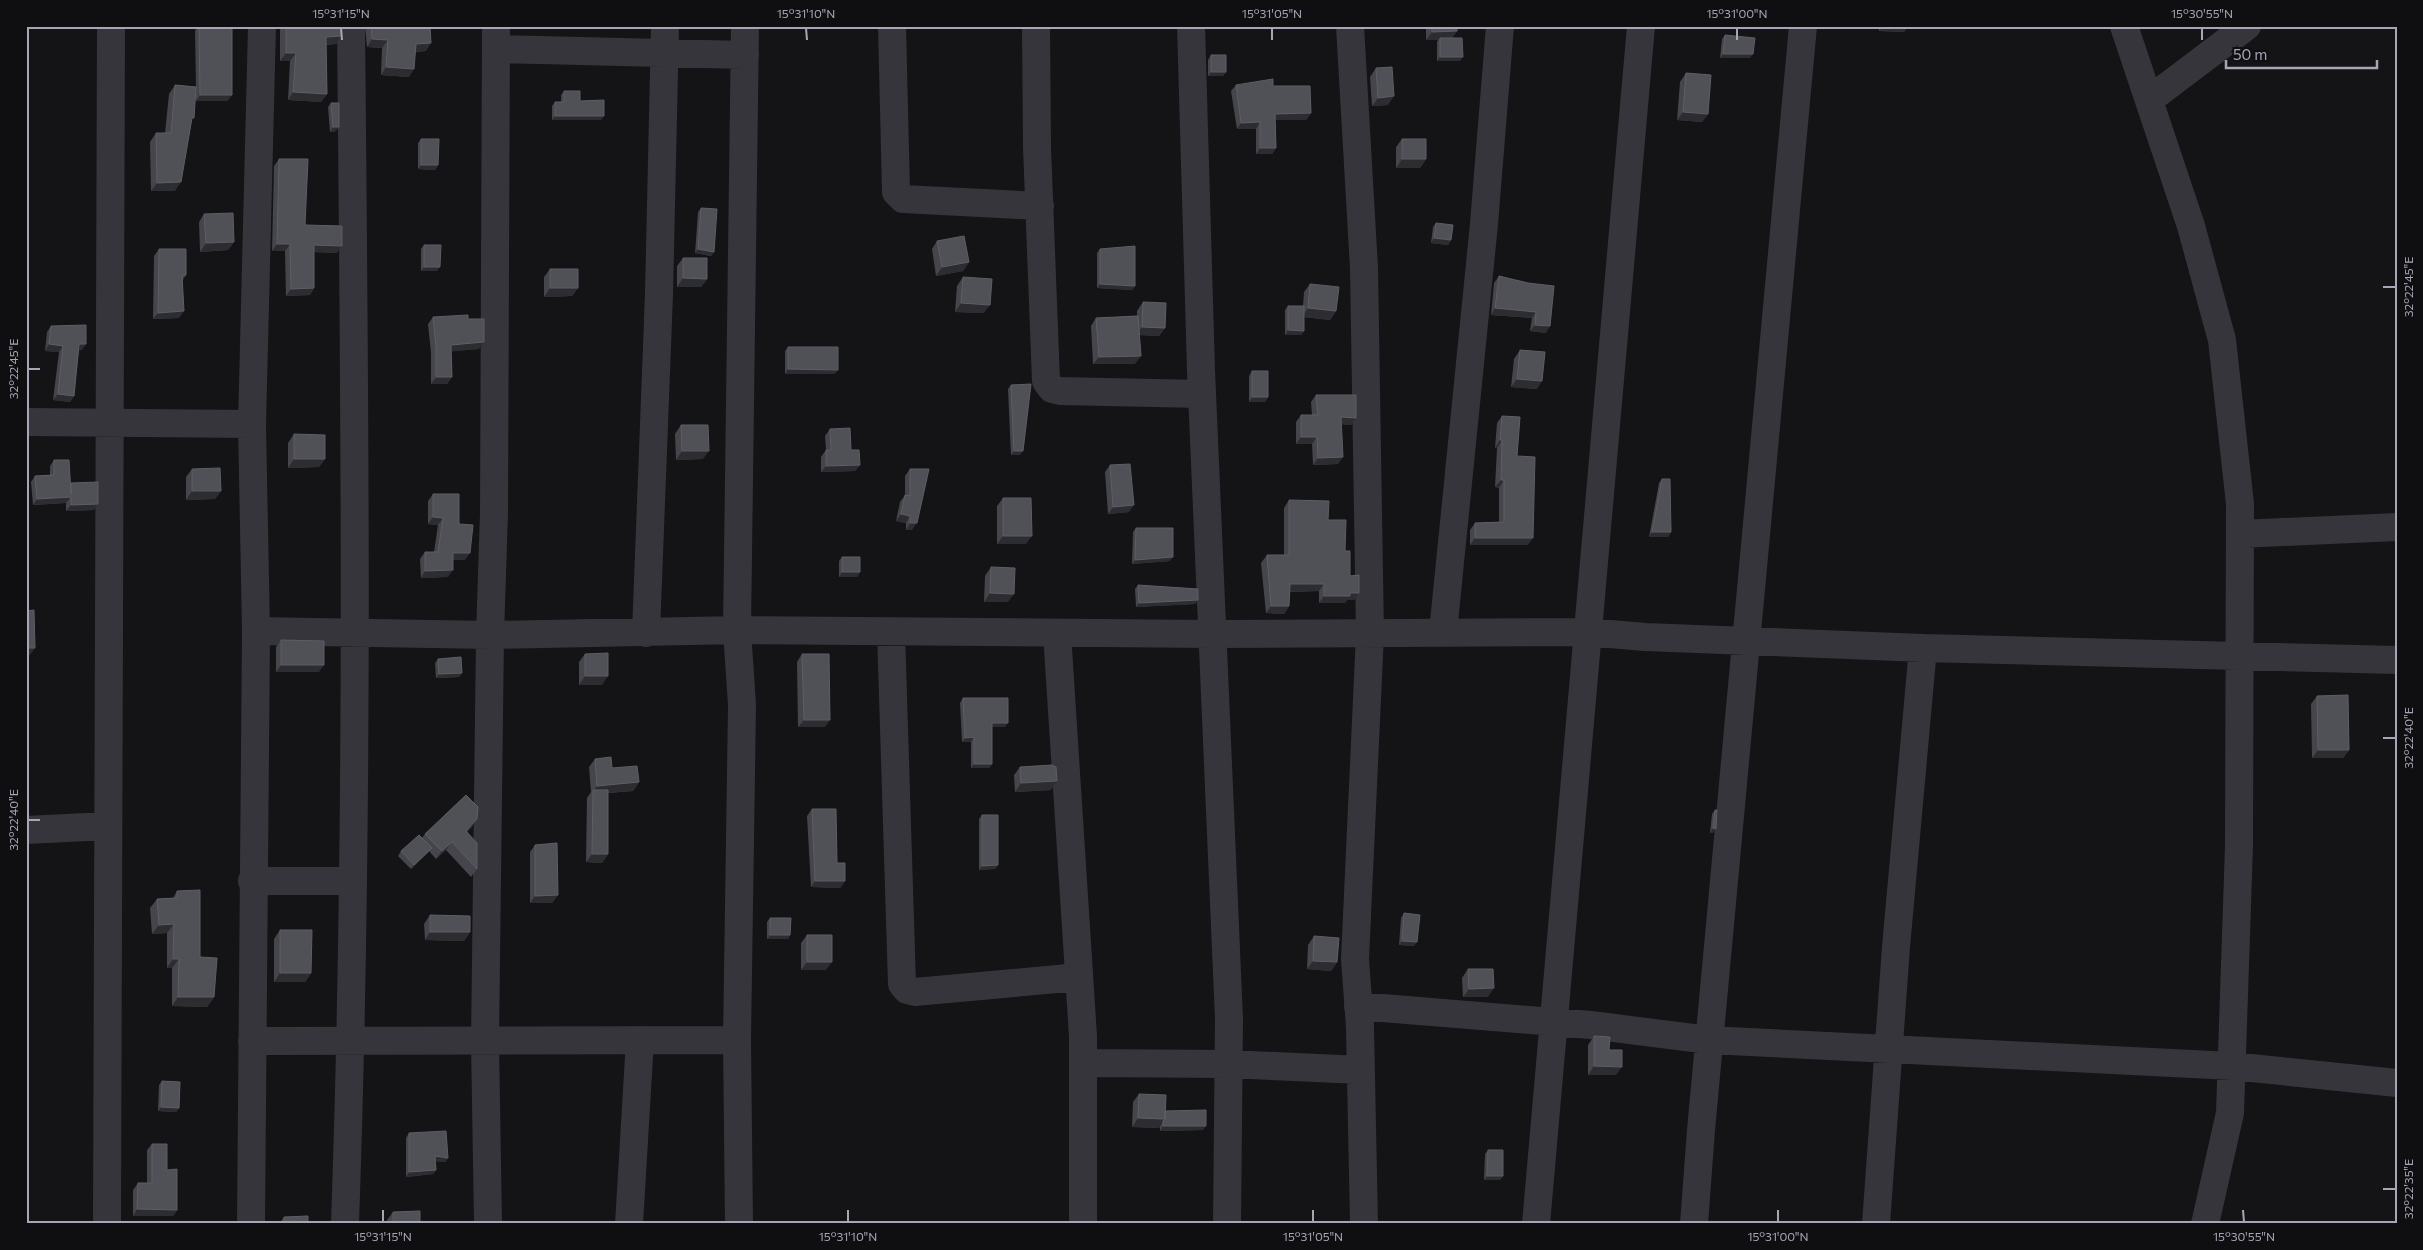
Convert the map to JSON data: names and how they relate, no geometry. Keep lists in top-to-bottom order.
{
  "scale_bar": "50 m",
  "coordinates": [
    "15°31'15\"N",
    "15°31'10\"N",
    "15°31'05\"N",
    "15°31'00\"N",
    "15°30'55\"N",
    "32°22'45\"E",
    "32°22'40\"E",
    "32°22'35\"E"
  ]
}
